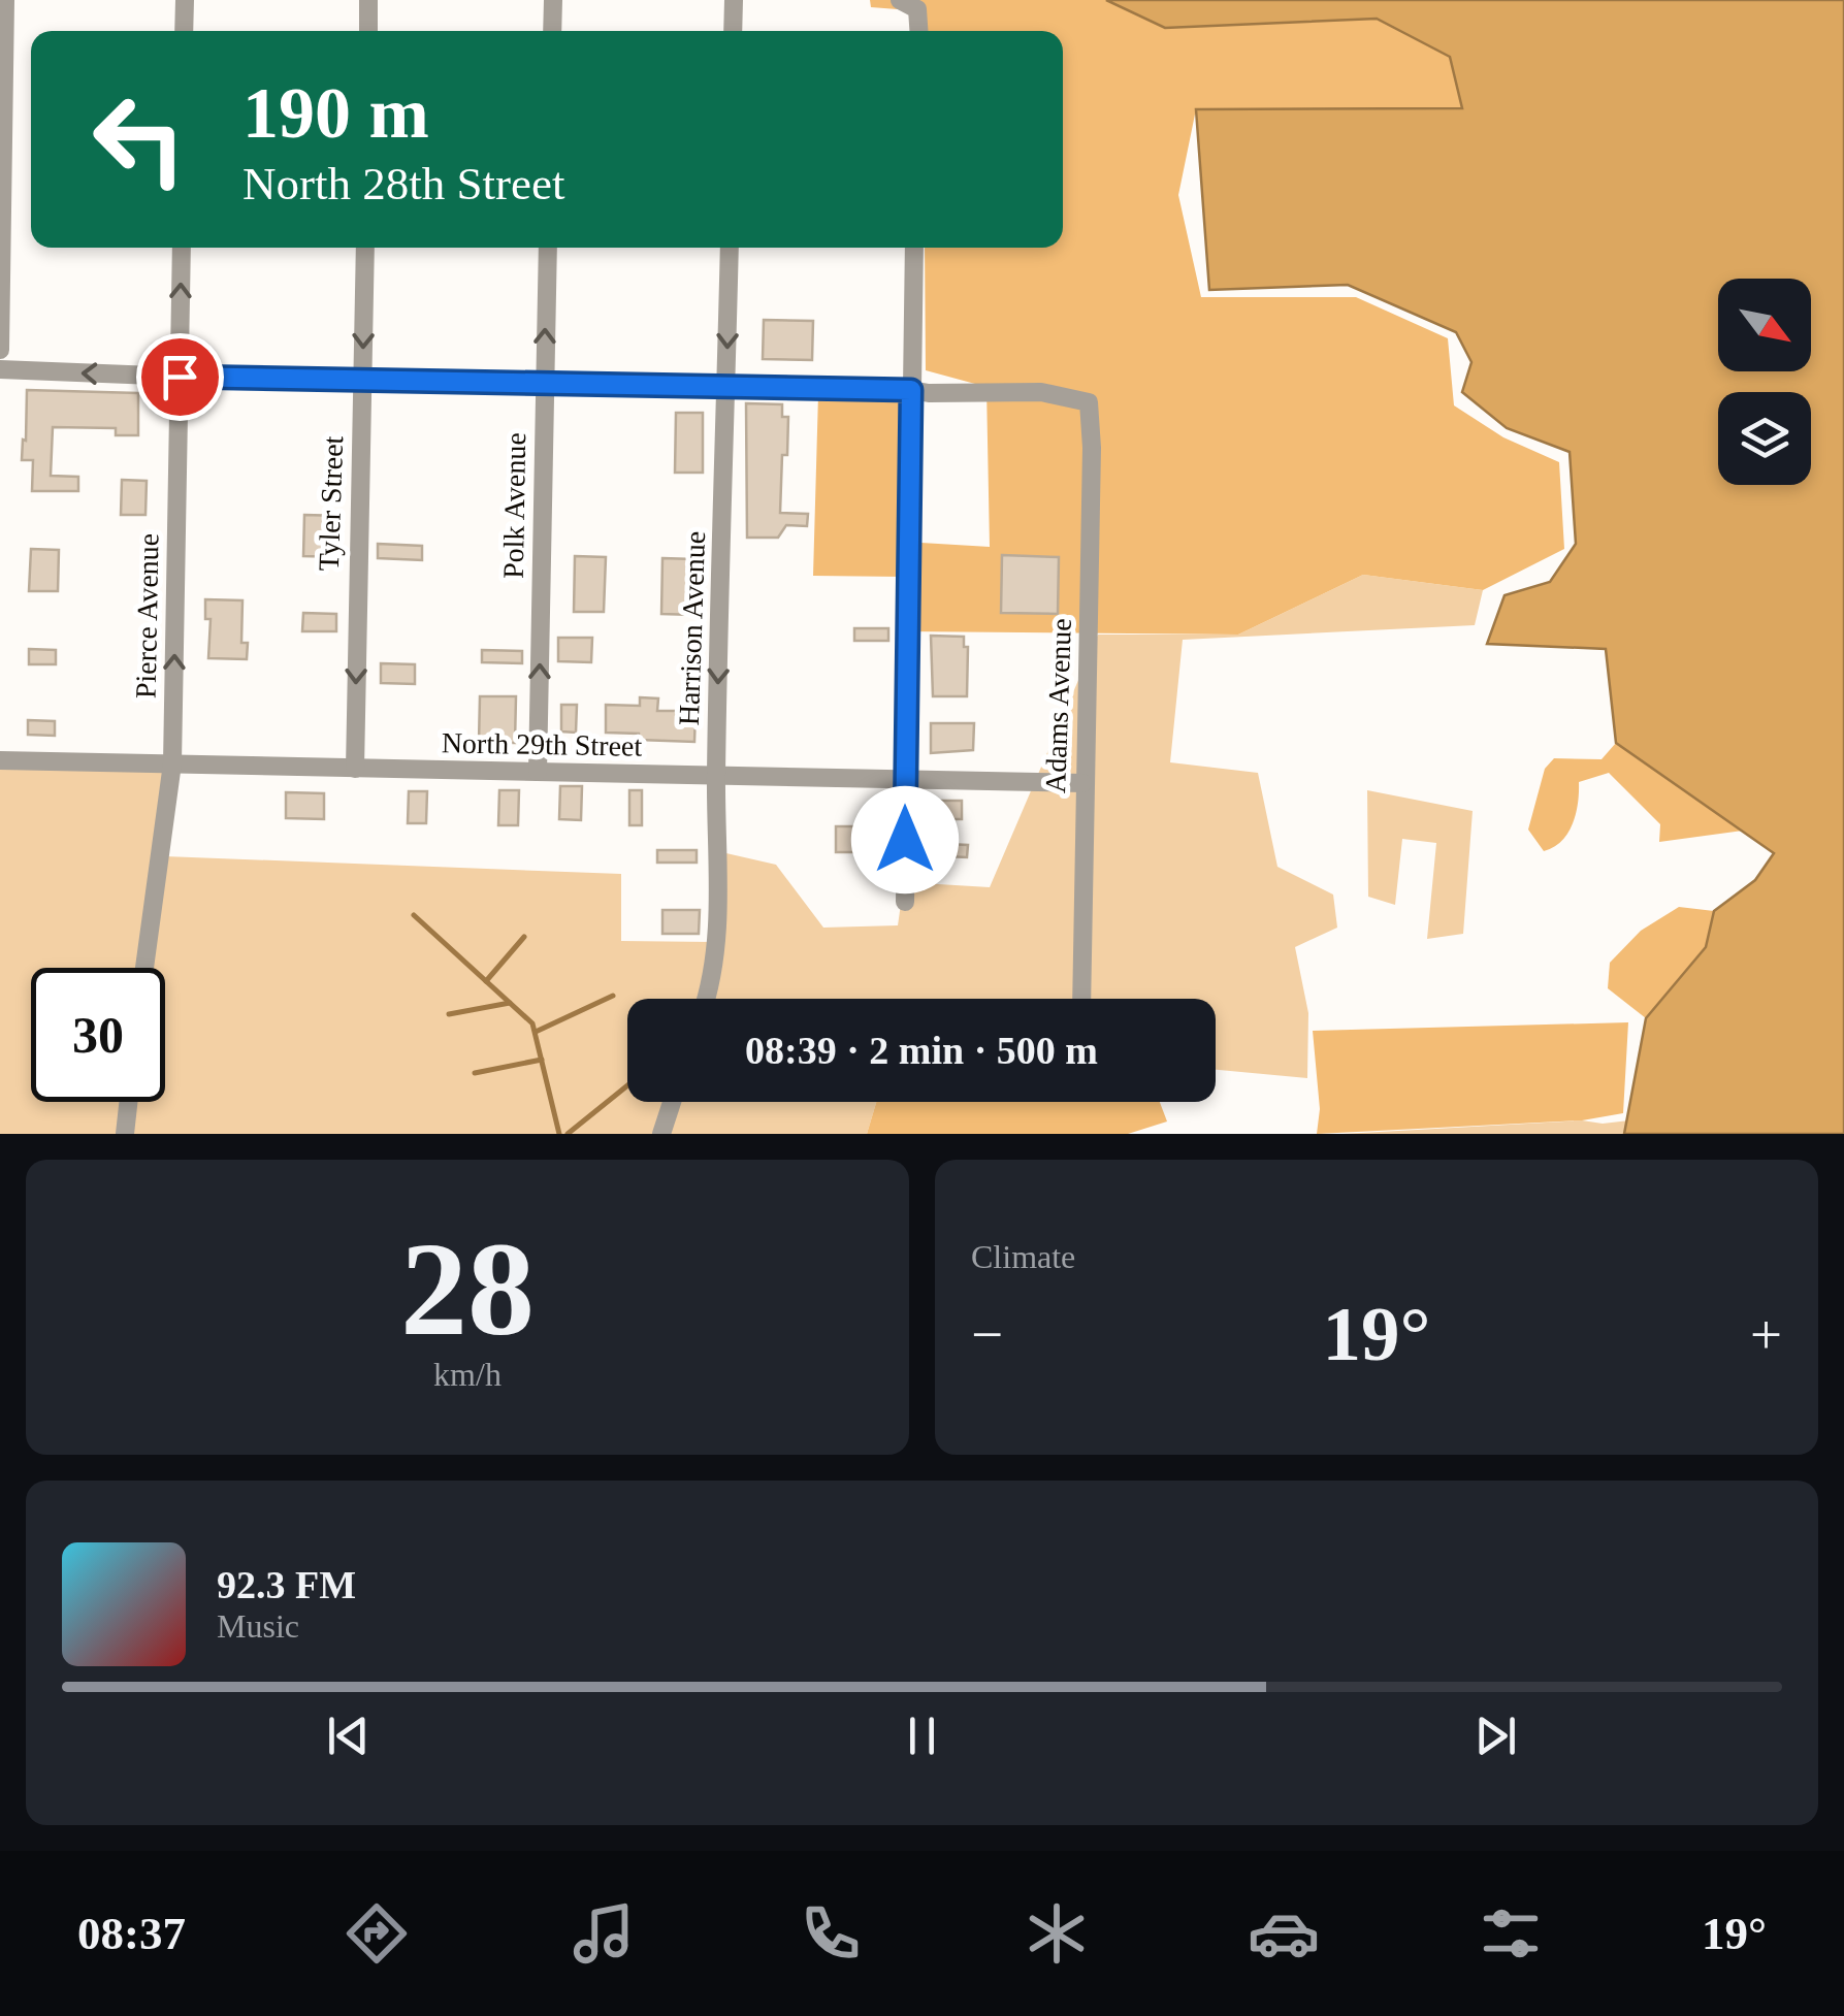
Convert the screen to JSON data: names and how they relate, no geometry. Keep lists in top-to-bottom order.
{
  "streets": {
    "street": [
      "Tyler Street",
      "Polk Avenue",
      "Pierce Avenue",
      "Harrison Avenue",
      "Adams Avenue",
      "North 29th Street"
    ]
  },
  "crossings": [
    ["Tyler Street", "North 29th Street"],
    ["Polk Avenue", "North 29th Street"],
    ["Pierce Avenue", "North 29th Street"],
    ["Harrison Avenue", "North 29th Street"],
    ["Adams Avenue", "North 29th Street"]
  ],
  "one_way": [
    "Tyler Street",
    "Polk Avenue",
    "Pierce Avenue",
    "Harrison Avenue"
  ],
  "north": "bottom right",
  "page": {
    "turn": ["190 m", "North 28th Street"],
    "limit": "30",
    "trip": "08:39 · 2 min · 500 m",
    "tile": [
      ["28", "km/h"],
      "Climate"
    ],
    "heat": ["−", "19°", "+"],
    "song": ["92.3 FM", "Music"],
    "tabs": ["08:37", "19°"]
  }
}
